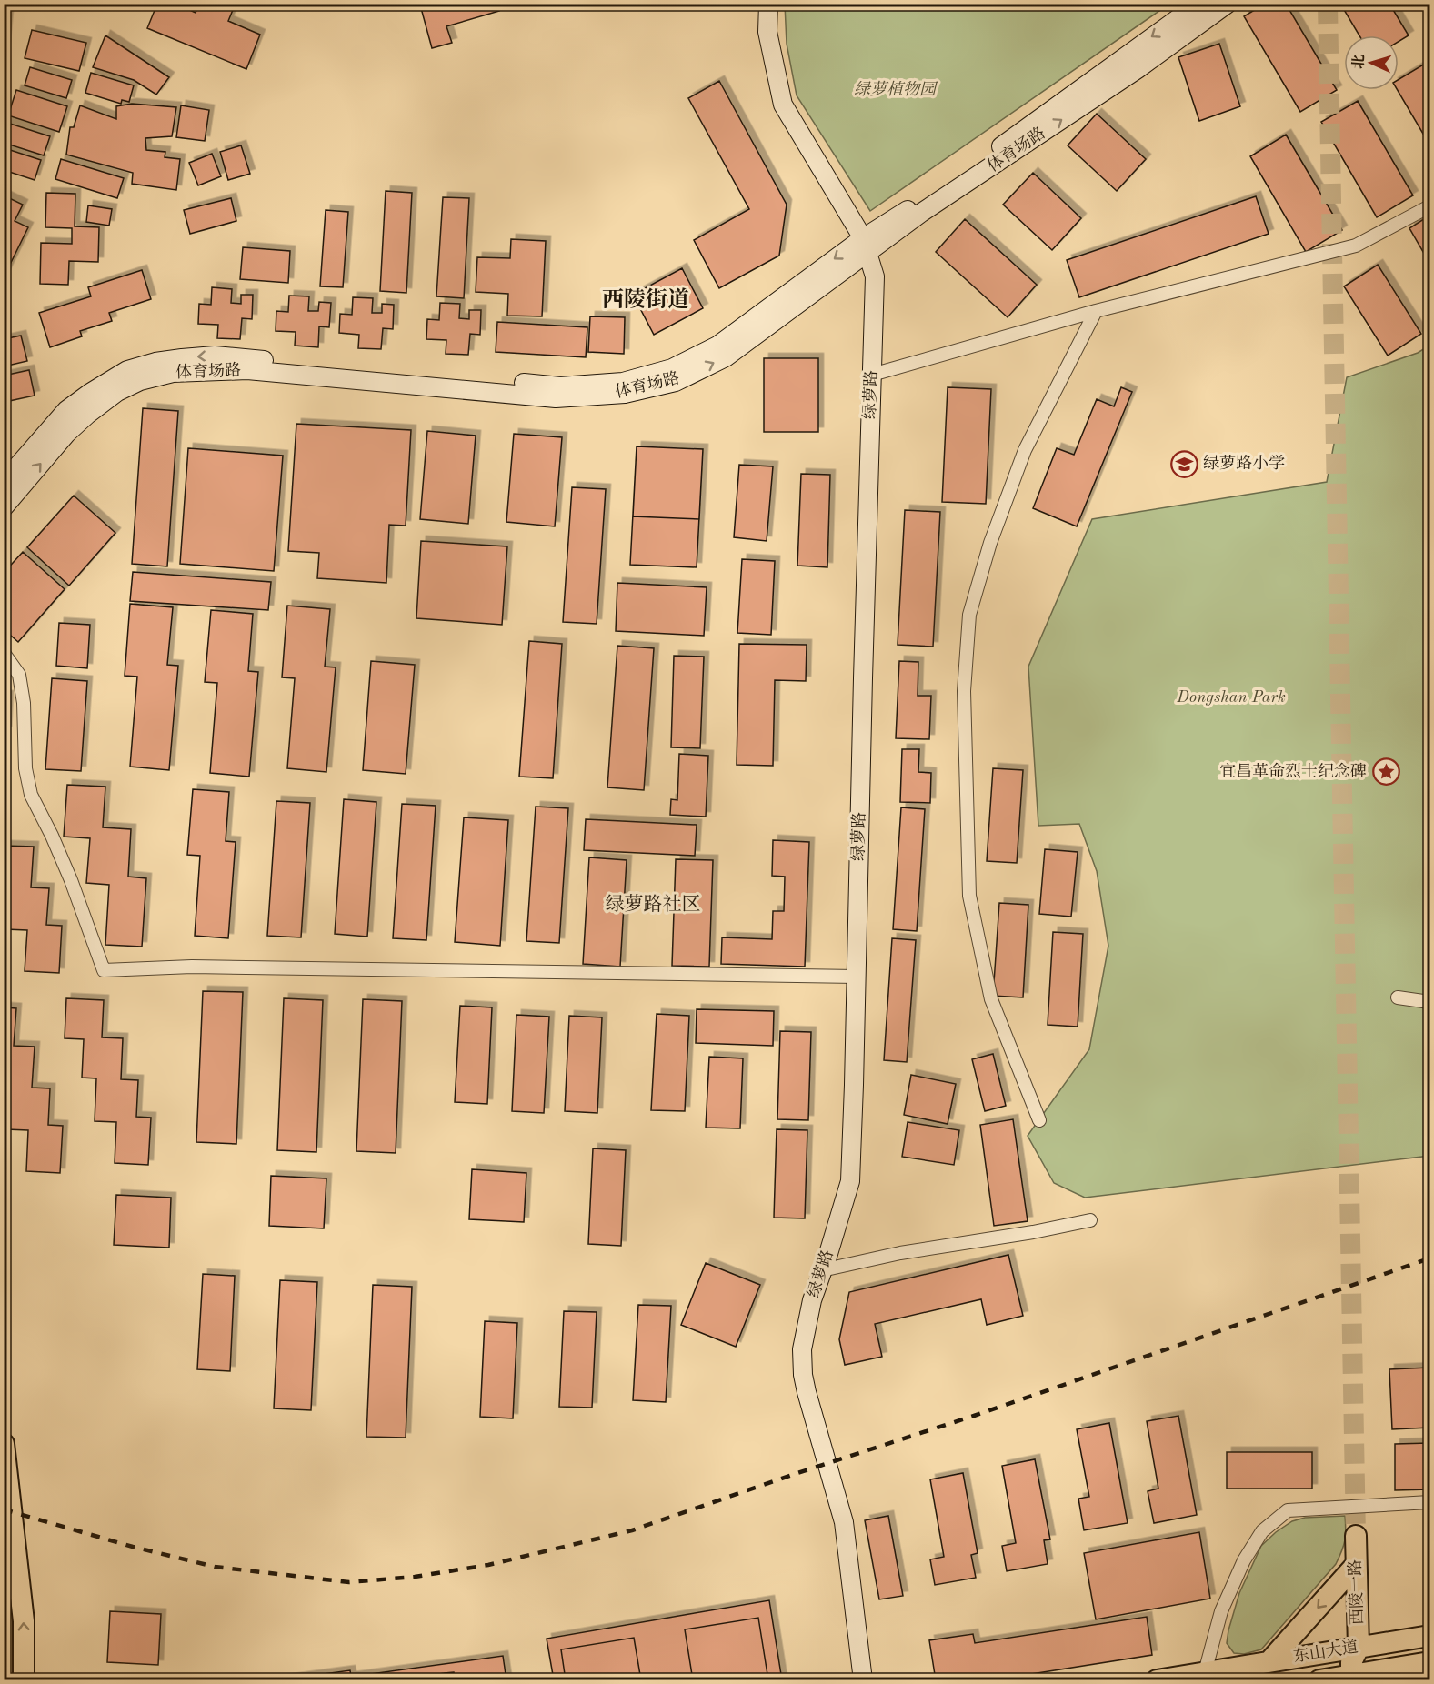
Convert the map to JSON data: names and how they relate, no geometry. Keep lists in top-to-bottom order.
{
  "streets": {
    "main road": [
      "体育场路",
      "绿萝路",
      "西陵一路",
      "东山大道"
    ]
  },
  "crossings": [
    ["体育场路", "绿萝路"],
    ["西陵一路", "东山大道"]
  ],
  "districts": ["西陵街道", "绿萝路社区"],
  "parks": ["绿萝植物园", "Dongshan Park"],
  "places": {
    "school or university": ["绿萝路小学"],
    "place": ["宜昌革命烈士纪念碑"]
  },
  "north": "left"
}
